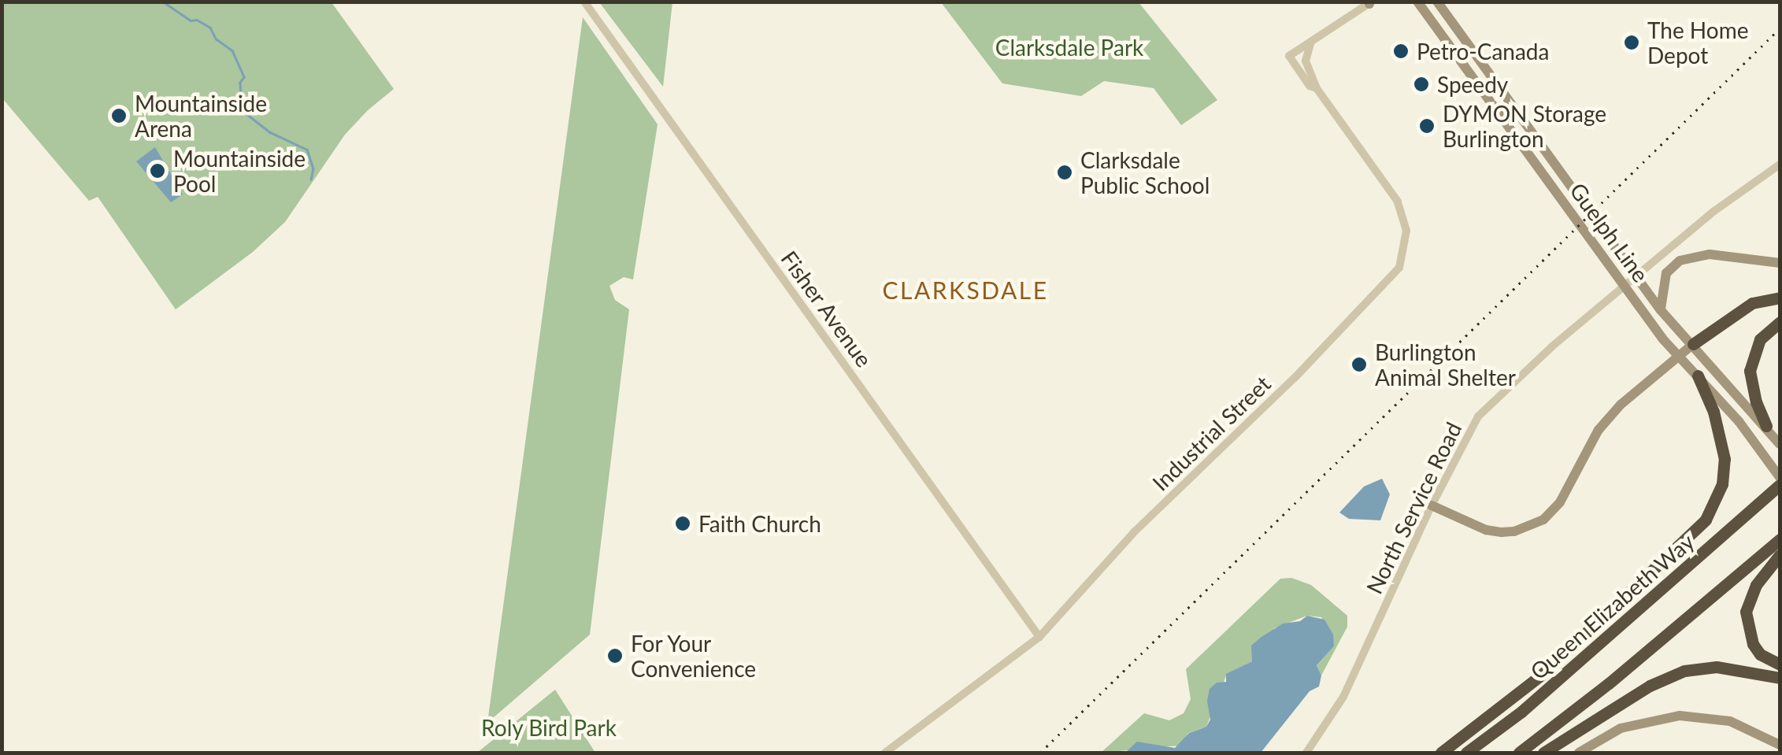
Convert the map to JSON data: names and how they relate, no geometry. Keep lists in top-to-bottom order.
{
  "streets": {
    "highway": ["Queen Elizabeth Way"],
    "main road": ["Guelph Line"],
    "street": ["Fisher Avenue", "Industrial Street", "North Service Road"]
  },
  "crossings": [
    ["Fisher Avenue", "Industrial Street"]
  ],
  "districts": ["CLARKSDALE"],
  "parks": ["Clarksdale Park", "Roly Bird Park"],
  "places": [
    "The Home Depot",
    "Petro-Canada",
    "Speedy",
    "Mountainside Arena",
    "DYMON Storage Burlington",
    "Mountainside Pool",
    "Clarksdale Public School",
    "Burlington Animal Shelter",
    "Faith Church",
    "For Your Convenience"
  ]
}
